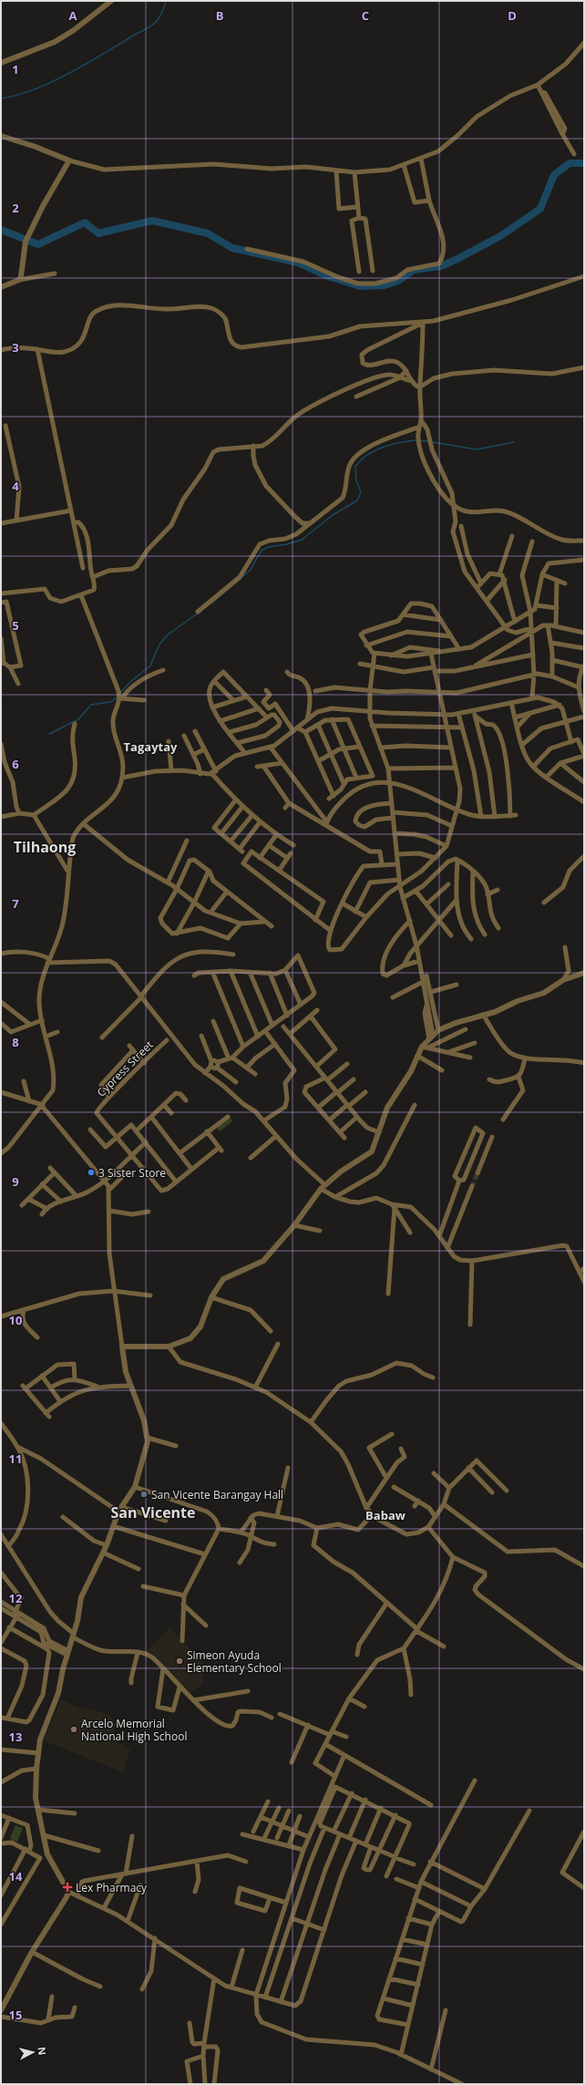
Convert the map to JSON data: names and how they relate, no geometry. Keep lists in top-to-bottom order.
{
  "streets": {
    "street": ["Cypress Street"]
  },
  "districts": [
    "Tagaytay",
    "Tilhaong",
    "San Vicente",
    "Babaw"
  ],
  "places": {
    "other": [
      "3 Sister Store",
      "San Vicente Barangay Hall",
      "Simeon Ayuda Elementary School",
      "Arcelo Memorial National High School"
    ],
    "health": ["Lex Pharmacy"]
  },
  "north": "right",
  "grid": {
    "columns": [
      "A",
      "B",
      "C",
      "D"
    ],
    "rows": [
      "1",
      "2",
      "3",
      "4",
      "5",
      "6",
      "7",
      "8",
      "9",
      "10",
      "11",
      "12",
      "13",
      "14",
      "15"
    ]
  }
}
